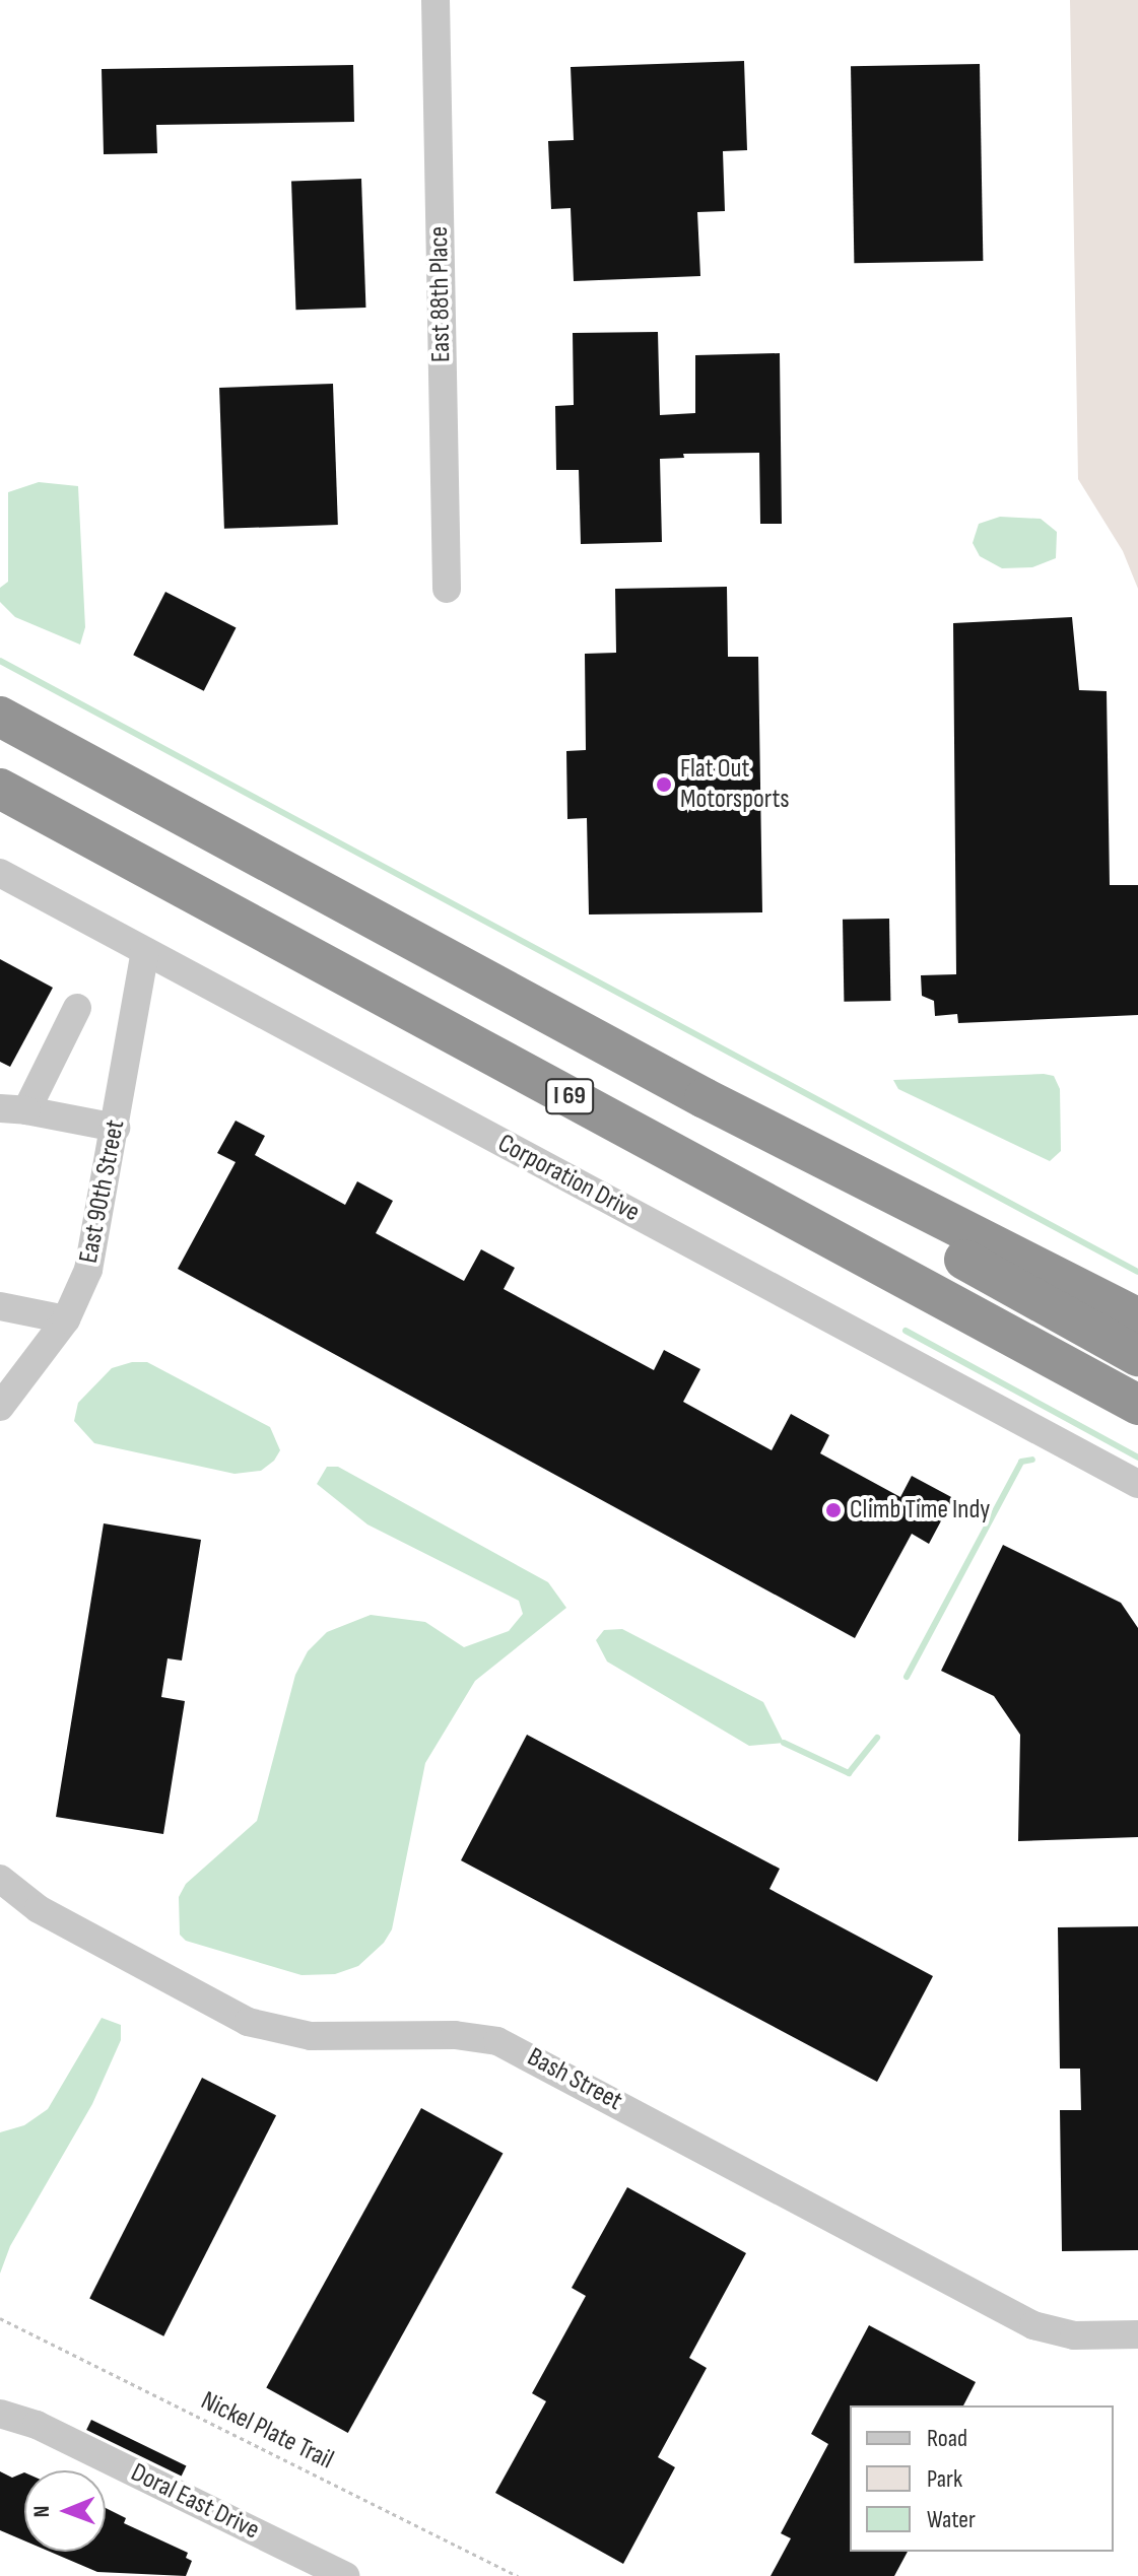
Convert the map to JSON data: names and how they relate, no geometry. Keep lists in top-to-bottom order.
{
  "streets": {
    "highway": ["I 69"],
    "street": [
      "East 88th Place",
      "Corporation Drive",
      "East 90th Street",
      "Bash Street",
      "Doral East Drive"
    ],
    "path": ["Nickel Plate Trail"]
  },
  "crossings": [
    ["Corporation Drive", "East 90th Street"]
  ],
  "places": ["Flat Out Motorsports", "Climb Time Indy"],
  "legend": ["Road", "Park", "Water"],
  "north": "left"
}
